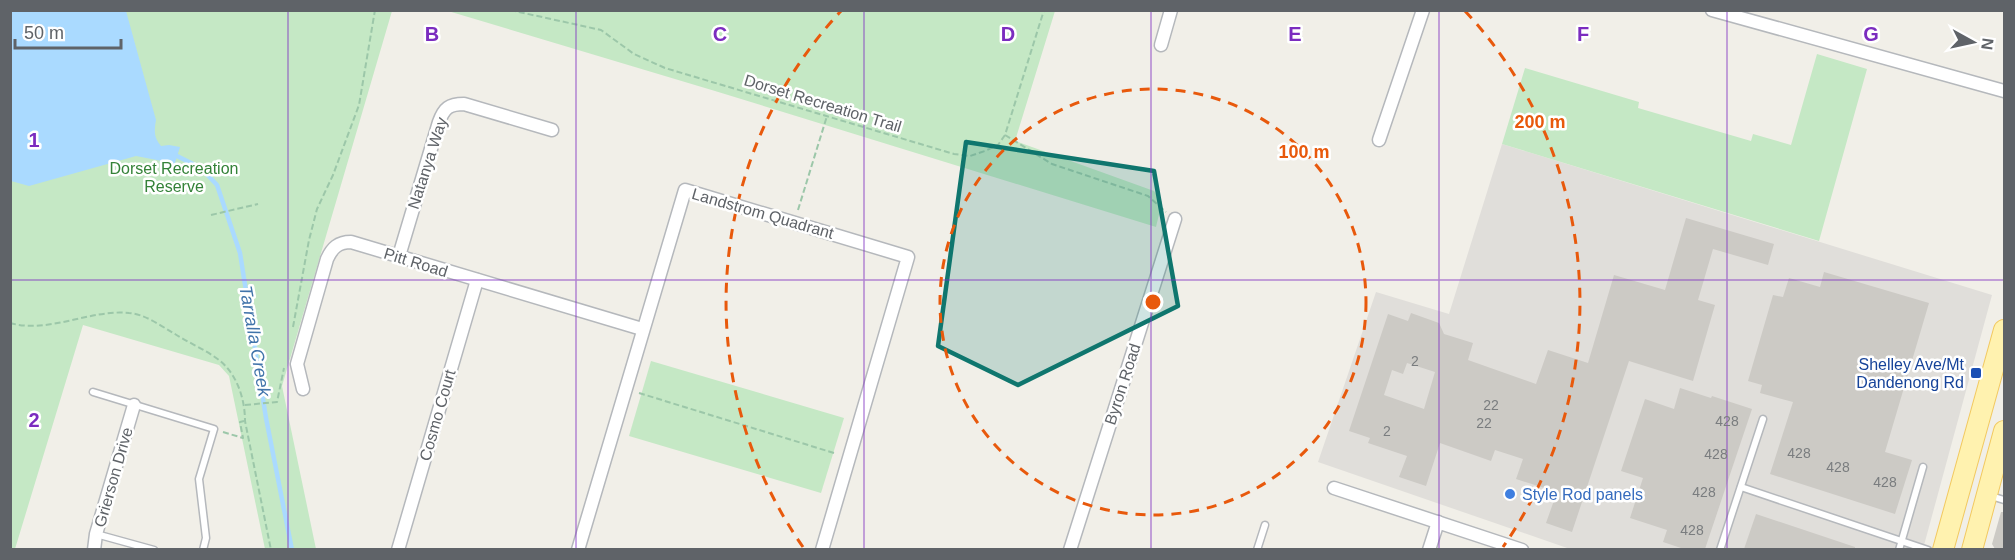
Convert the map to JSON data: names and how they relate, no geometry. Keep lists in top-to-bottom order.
{
  "streets": {
    "street": [
      "Natanya Way",
      "Landstrom Quadrant",
      "Pitt Road",
      "Byron Road",
      "Cosmo Court",
      "Grierson Drive"
    ],
    "path": ["Dorset Recreation Trail"]
  },
  "crossings": [
    ["Natanya Way", "Pitt Road"],
    ["Landstrom Quadrant", "Pitt Road"],
    ["Pitt Road", "Cosmo Court"]
  ],
  "water": ["Tarralla Creek"],
  "parks": ["Dorset Recreation Reserve"],
  "places": {
    "transit": ["Shelley Ave/Mt Dandenong Rd"],
    "other": ["Style Rod panels"]
  },
  "house_numbers": [
    "2",
    "22",
    "428",
    "22",
    "2",
    "428",
    "428",
    "428",
    "428",
    "428",
    "428"
  ],
  "scale_bar": "50 m",
  "north": "right",
  "grid": {
    "columns": [
      "B",
      "C",
      "D",
      "E",
      "F",
      "G"
    ],
    "rows": ["1", "2"]
  },
  "rings": ["200 m", "100 m"]
}
